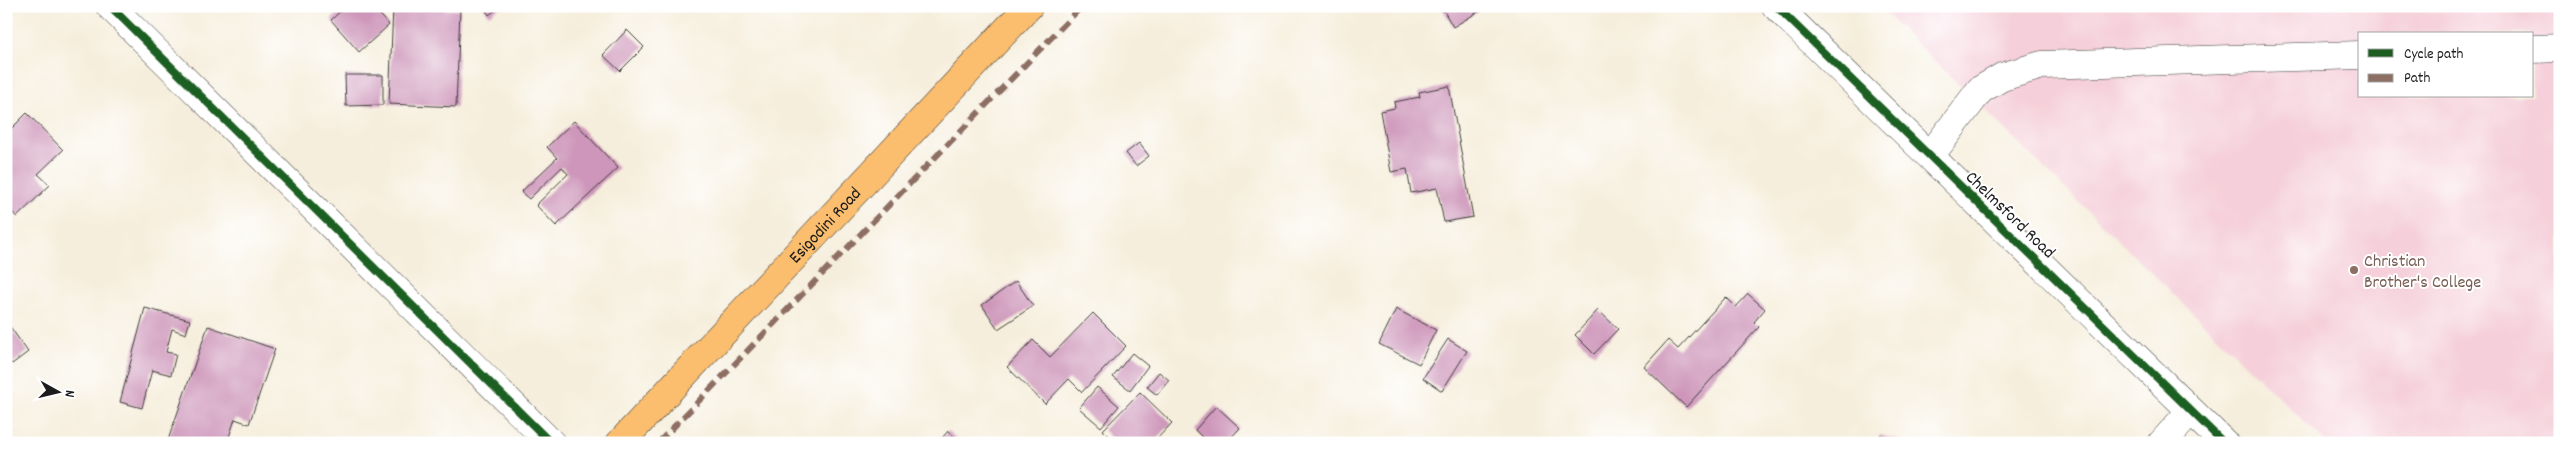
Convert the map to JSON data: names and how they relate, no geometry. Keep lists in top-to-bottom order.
{
  "streets": {
    "main road": ["Esigodini Road"],
    "street": ["Chelmsford Road"]
  },
  "places": ["Christian Brother's College"],
  "legend": ["Cycle path", "Path"],
  "north": "right"
}
